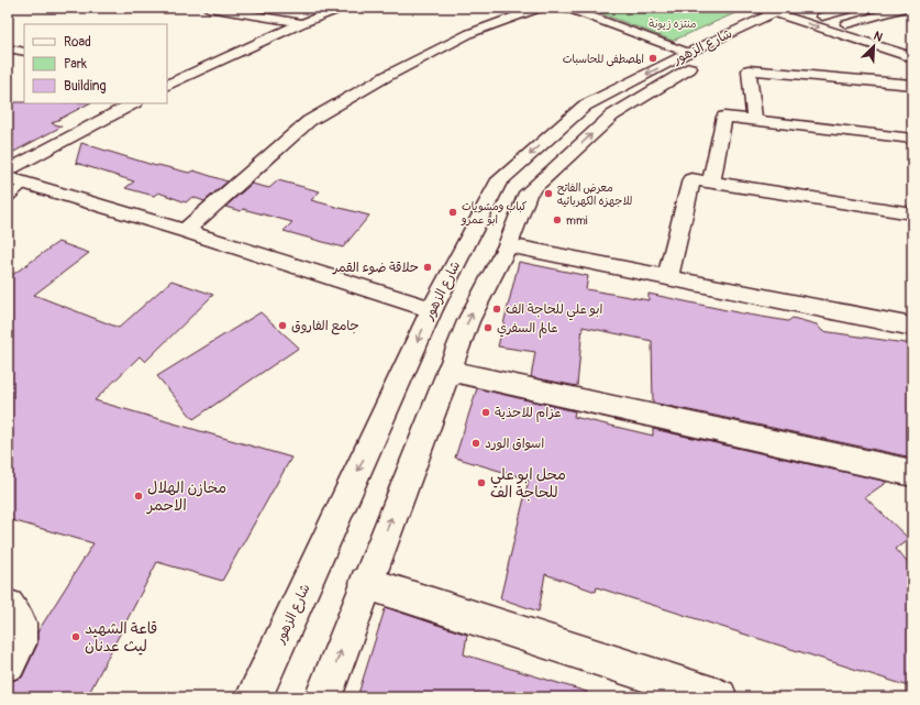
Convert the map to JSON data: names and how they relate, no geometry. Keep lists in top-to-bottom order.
{
  "streets": {
    "street": ["شارع الزهور"]
  },
  "parks": ["منتزه زيونة"],
  "places": [
    "المصطفى للحاسبات",
    "معرض الفاتح للاجهزه الكهربائيه",
    "كباب ومشويات ابو عمرو",
    "mmi",
    "حلاقة ضوء القمر",
    "ابو علي للحاجة الف",
    "جامع الفاروق",
    "عالم السفري",
    "عزام للاحذية",
    "اسواق الورد",
    "محل ابو علي للحاجة الف",
    "مخازن الهلال الاحمر",
    "قاعة الشهيد ليث عدنان"
  ],
  "legend": ["Road", "Park", "Building"],
  "north": "top right"
}
